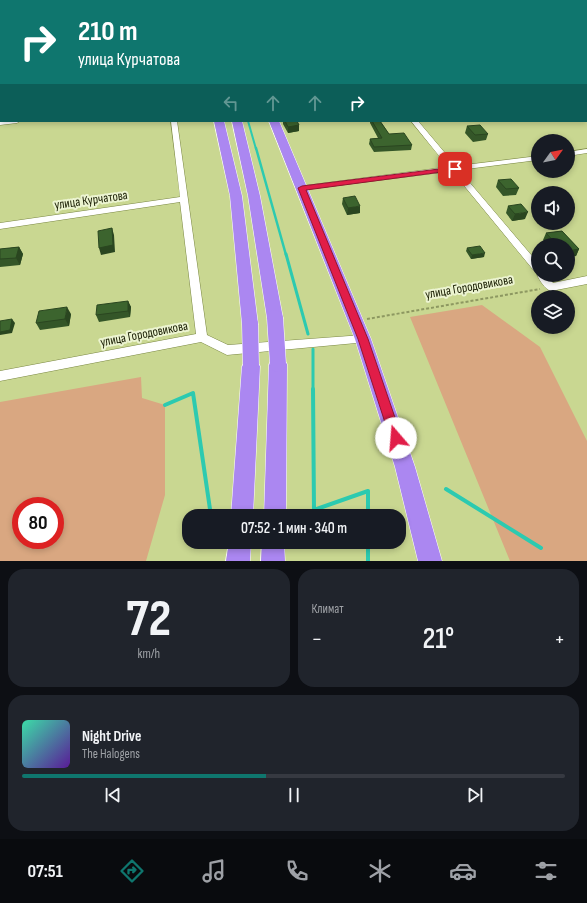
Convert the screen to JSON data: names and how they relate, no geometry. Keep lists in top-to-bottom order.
{
  "streets": {
    "street": ["улица Курчатова", "улица Городовикова"]
  },
  "north": "top right",
  "page": {
    "turn": ["210 m", "улица Курчатова"],
    "limit": "80",
    "trip": "07:52 · 1 мин · 340 m",
    "tile": [
      ["72", "km/h"],
      "Климат"
    ],
    "heat": ["−", "21°", "+"],
    "song": ["Night Drive", "The Halogens"],
    "tabs": "07:51"
  }
}
